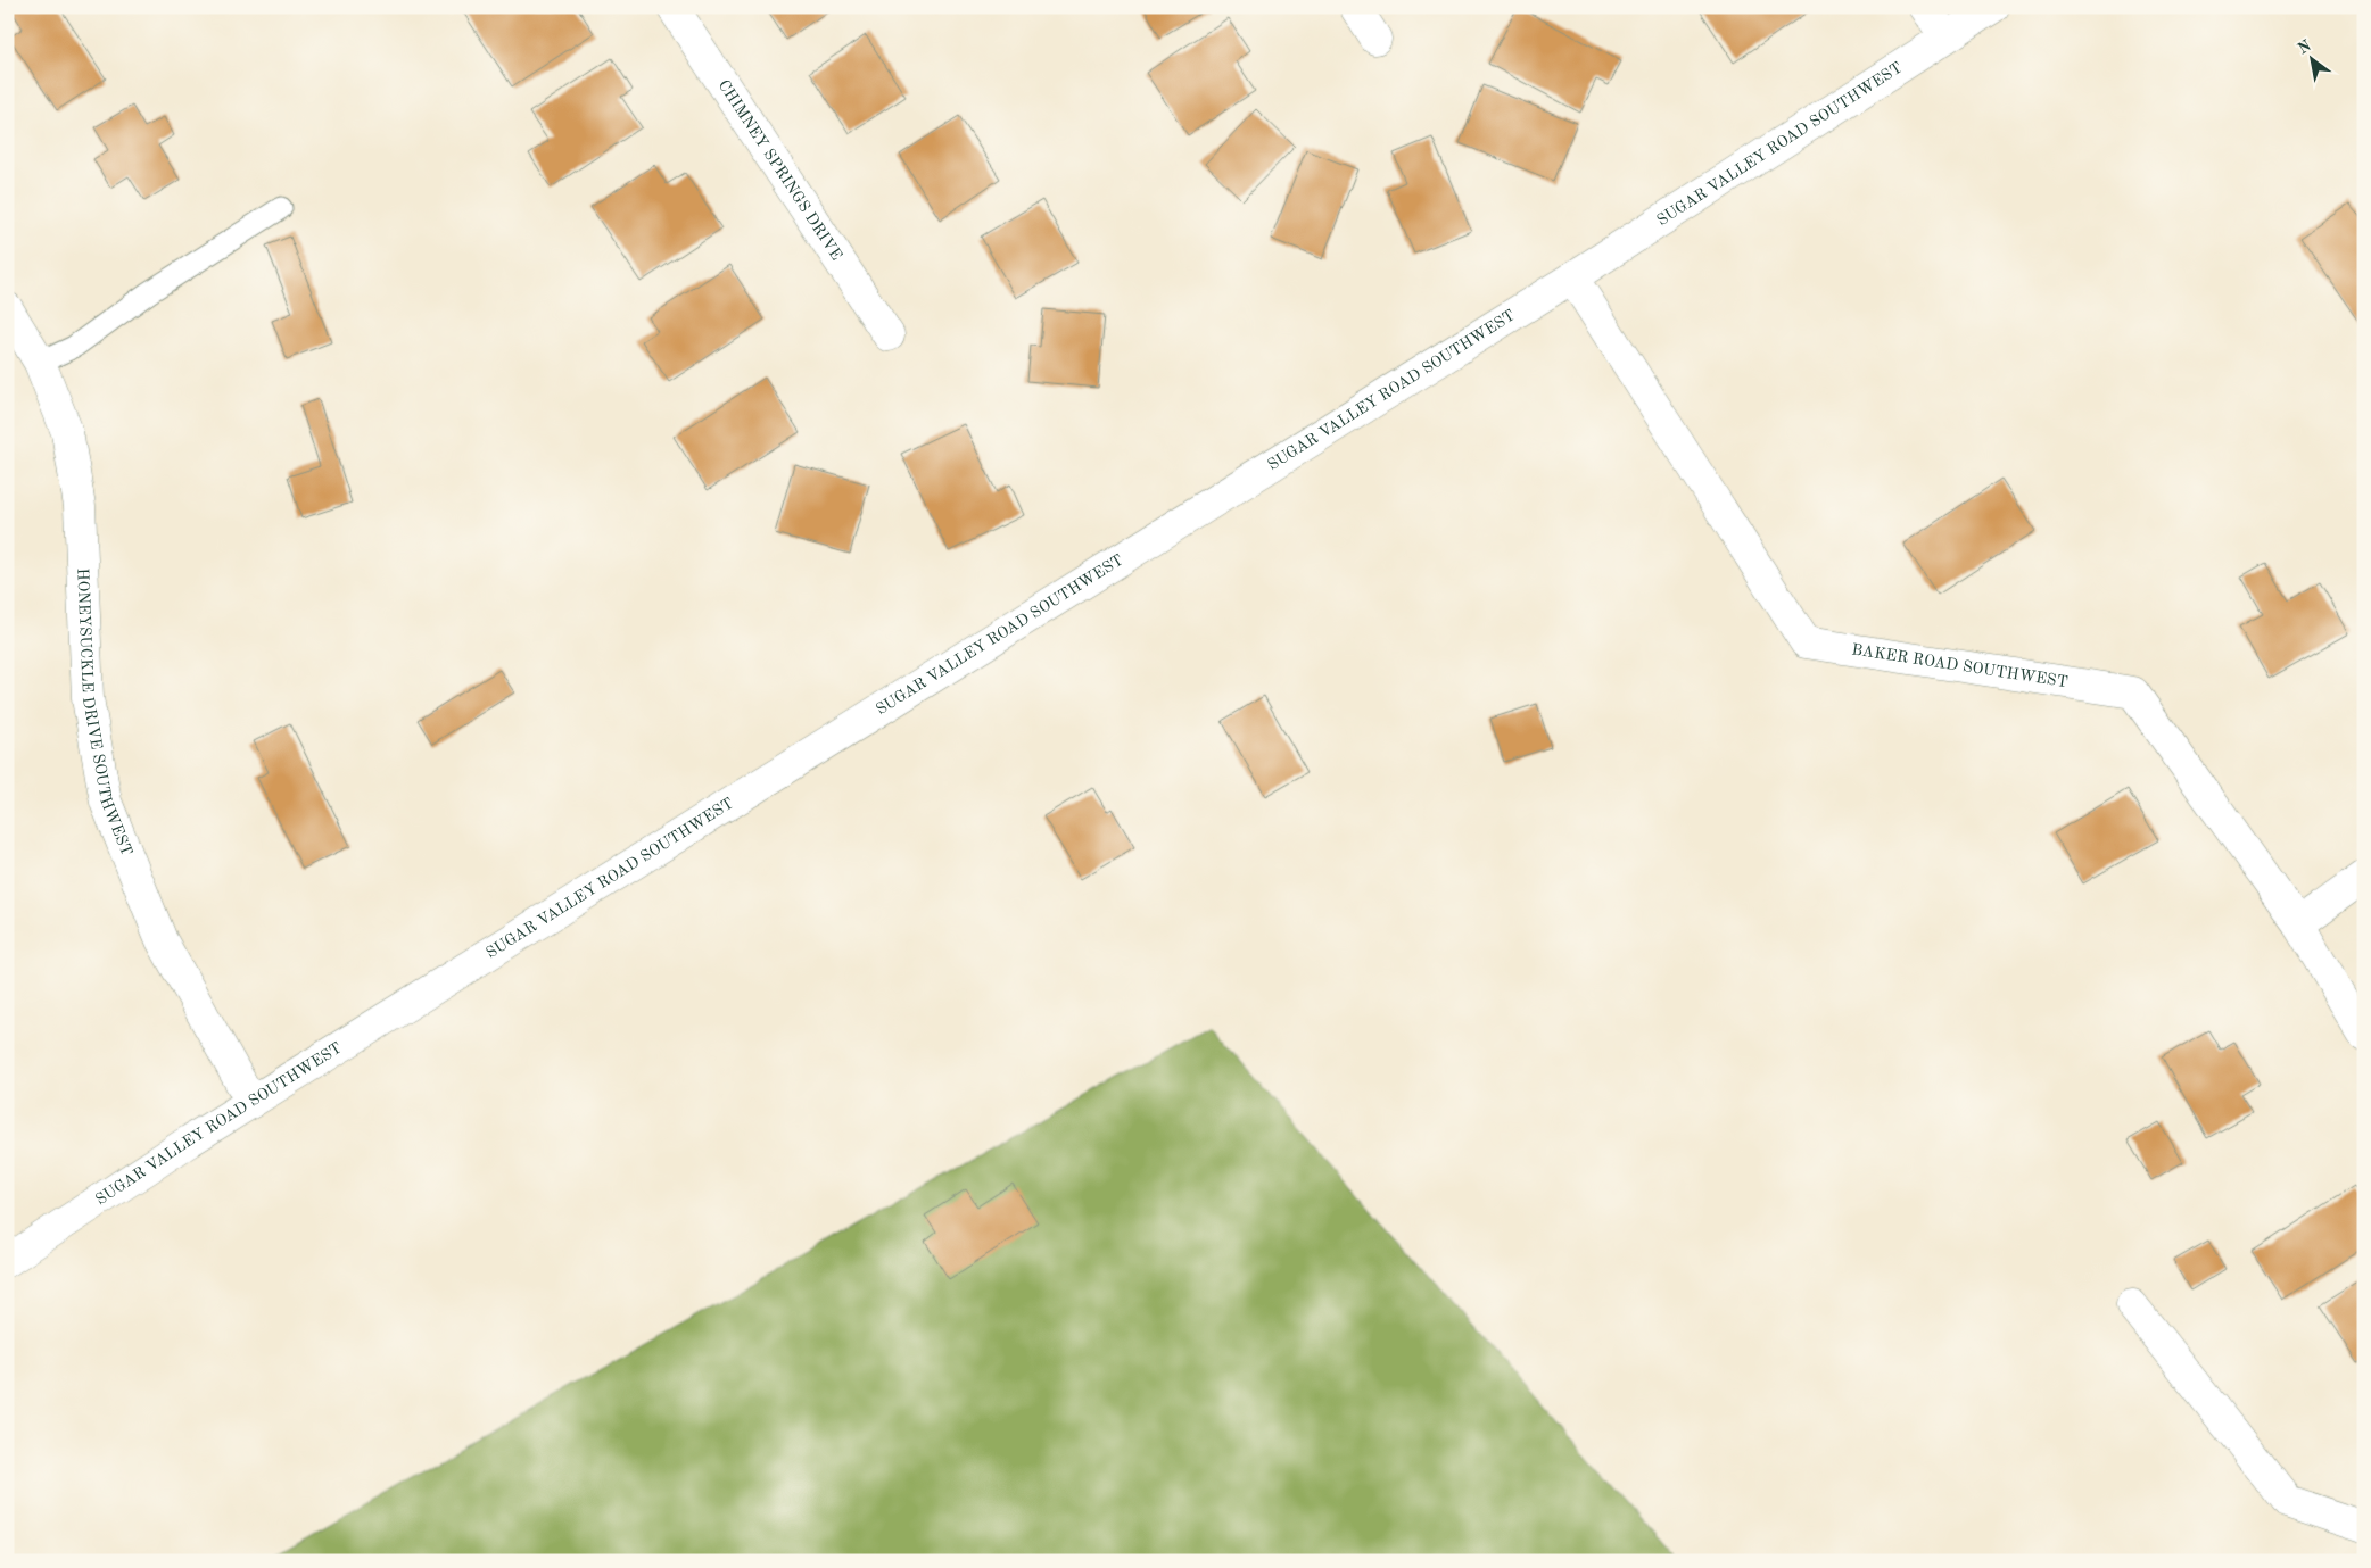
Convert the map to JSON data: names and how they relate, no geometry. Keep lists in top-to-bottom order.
{
  "streets": {
    "street": [
      "SUGAR VALLEY ROAD SOUTHWEST",
      "CHIMNEY SPRINGS DRIVE",
      "BAKER ROAD SOUTHWEST",
      "HONEYSUCKLE DRIVE SOUTHWEST"
    ]
  },
  "crossings": [
    ["SUGAR VALLEY ROAD SOUTHWEST", "BAKER ROAD SOUTHWEST"],
    ["SUGAR VALLEY ROAD SOUTHWEST", "HONEYSUCKLE DRIVE SOUTHWEST"]
  ],
  "north": "top left"
}
